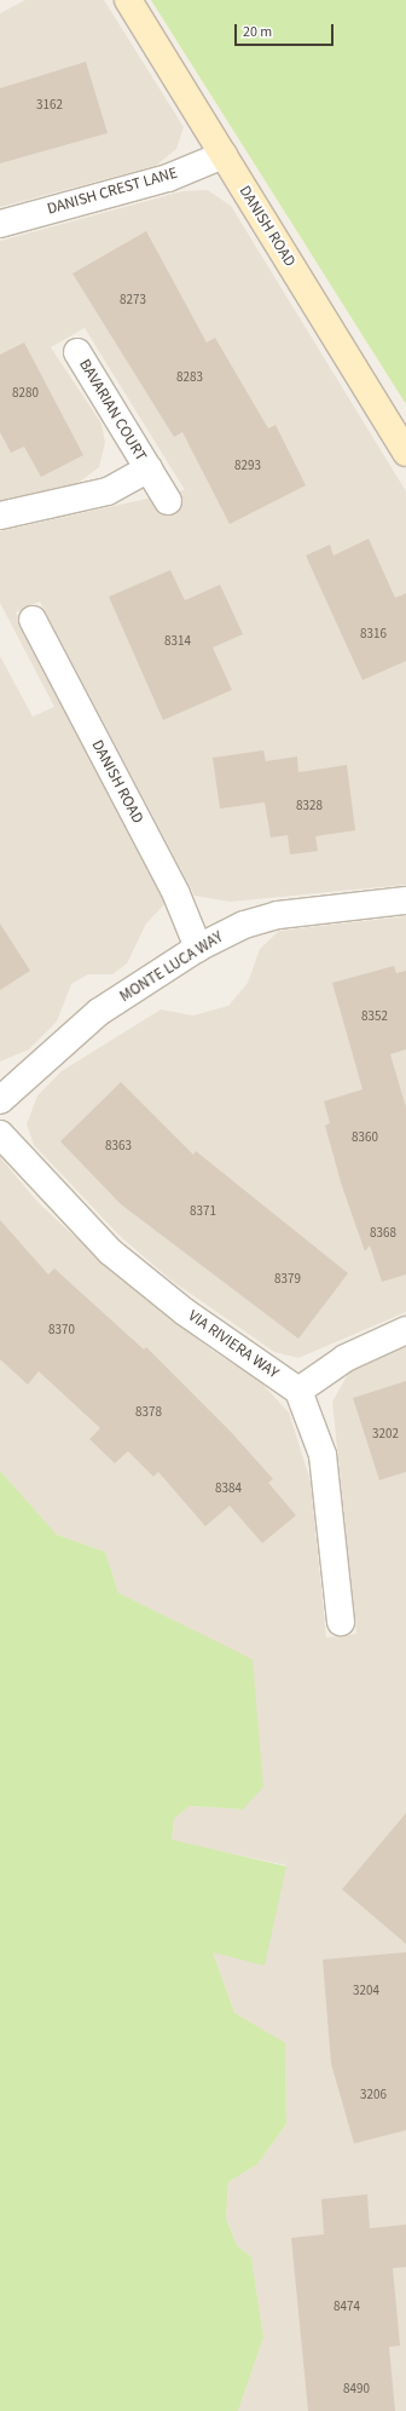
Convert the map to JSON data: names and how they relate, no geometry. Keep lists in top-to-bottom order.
{
  "streets": {
    "street": [
      "DANISH CREST LANE",
      "DANISH ROAD",
      "BAVARIAN COURT",
      "MONTE LUCA WAY",
      "VIA RIVIERA WAY"
    ]
  },
  "crossings": [
    ["DANISH CREST LANE", "DANISH ROAD"],
    ["DANISH ROAD", "MONTE LUCA WAY"]
  ],
  "house_numbers": [
    "3162",
    "8273",
    "8283",
    "8280",
    "8293",
    "8316",
    "8314",
    "8328",
    "8352",
    "8360",
    "8363",
    "8371",
    "8368",
    "8379",
    "8370",
    "8378",
    "3202",
    "8384",
    "3204",
    "3206",
    "8474",
    "8490"
  ],
  "scale_bar": "20 m"
}
